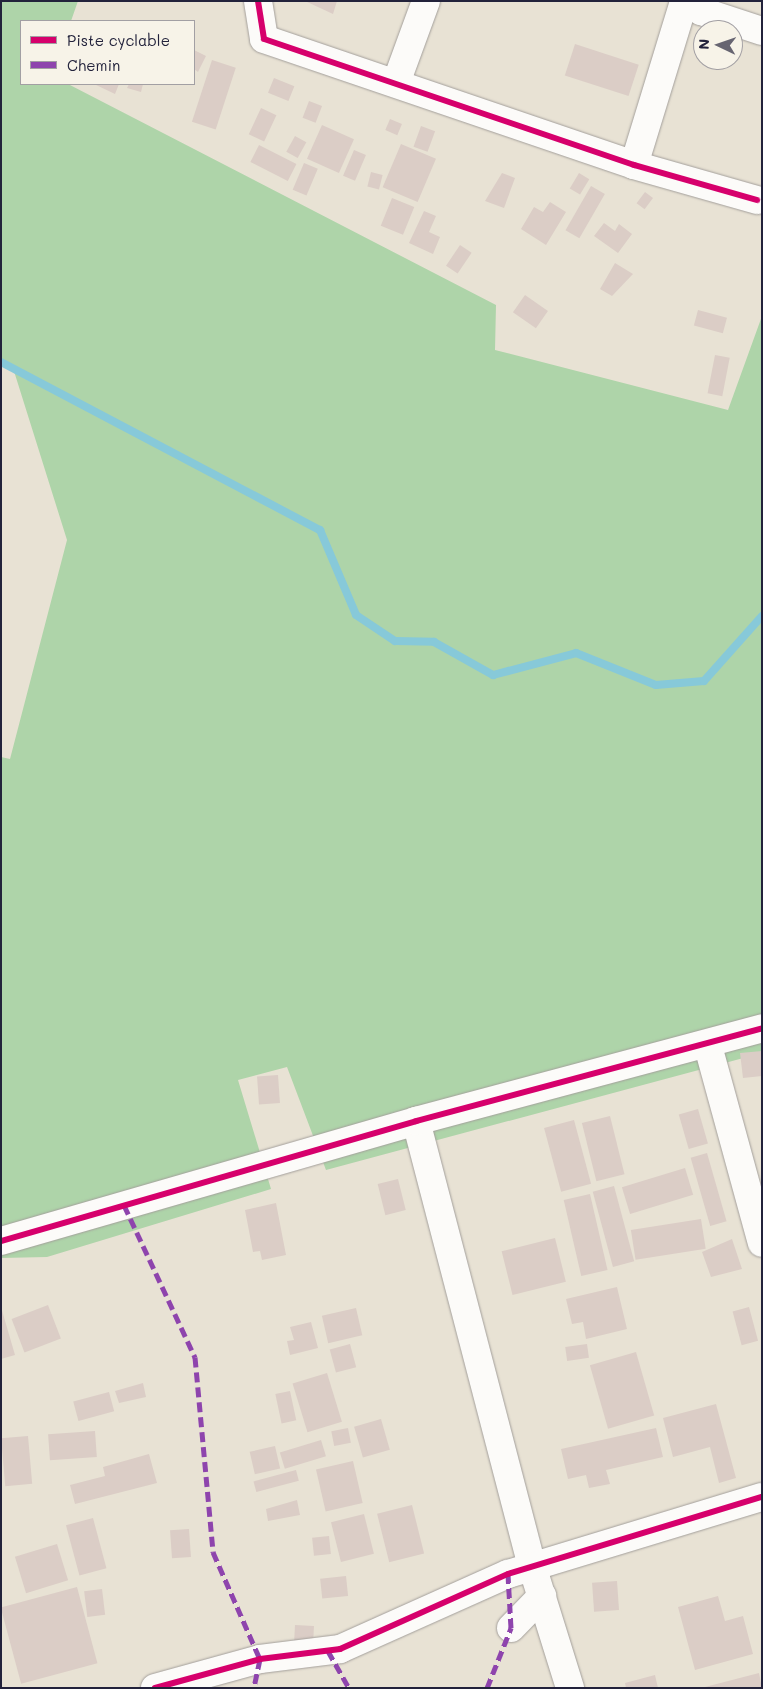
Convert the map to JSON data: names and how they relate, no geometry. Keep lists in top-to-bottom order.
{
  "legend": ["Piste cyclable", "Chemin"],
  "north": "left"
}
